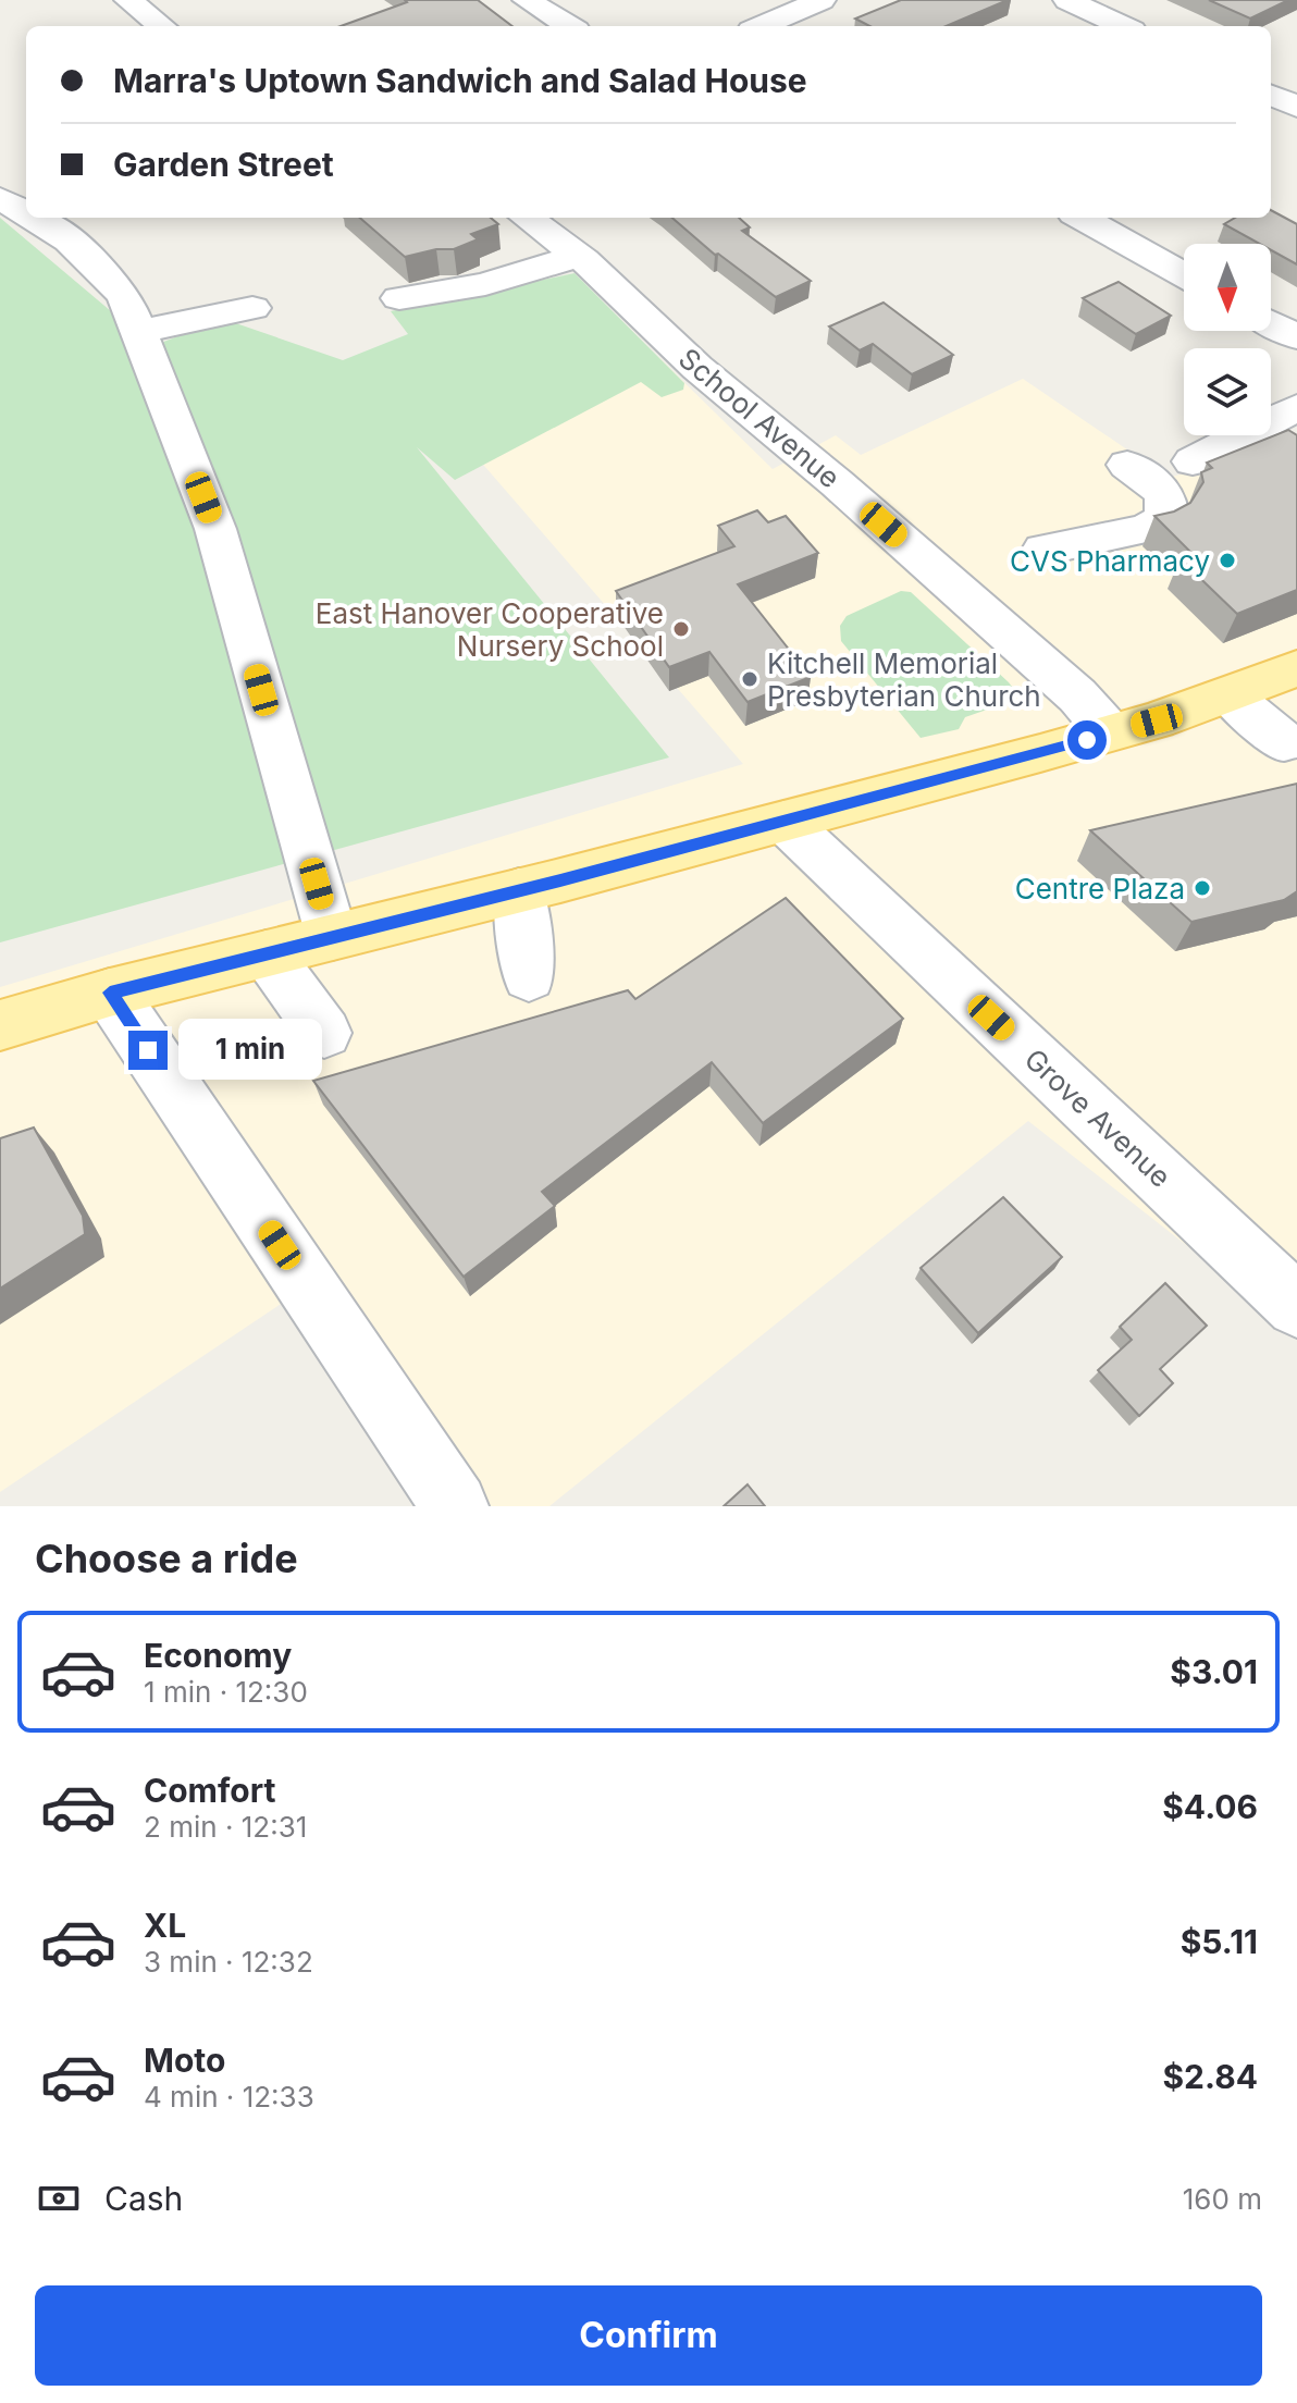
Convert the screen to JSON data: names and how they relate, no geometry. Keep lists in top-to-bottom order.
{
  "streets": {
    "street": ["School Avenue", "Grove Avenue"]
  },
  "places": [
    "CVS Pharmacy",
    "East Hanover Cooperative Nursery School",
    "Kitchell Memorial Presbyterian Church",
    "Centre Plaza"
  ],
  "north": "bottom",
  "page": {
    "banner": ["Marra's Uptown Sandwich and Salad House", "Garden Street"],
    "bubble": "1 min",
    "heading": "Choose a ride",
    "list": [
      {
        "name": "Economy",
        "note": "1 min · 12:30",
        "value": "$3.01"
      },
      {
        "name": "Comfort",
        "note": "2 min · 12:31",
        "value": "$4.06"
      },
      {
        "name": "XL",
        "note": "3 min · 12:32",
        "value": "$5.11"
      },
      {
        "name": "Moto",
        "note": "4 min · 12:33",
        "value": "$2.84"
      }
    ],
    "pay": ["Cash", "160 m"],
    "buttons": "Confirm"
  }
}
